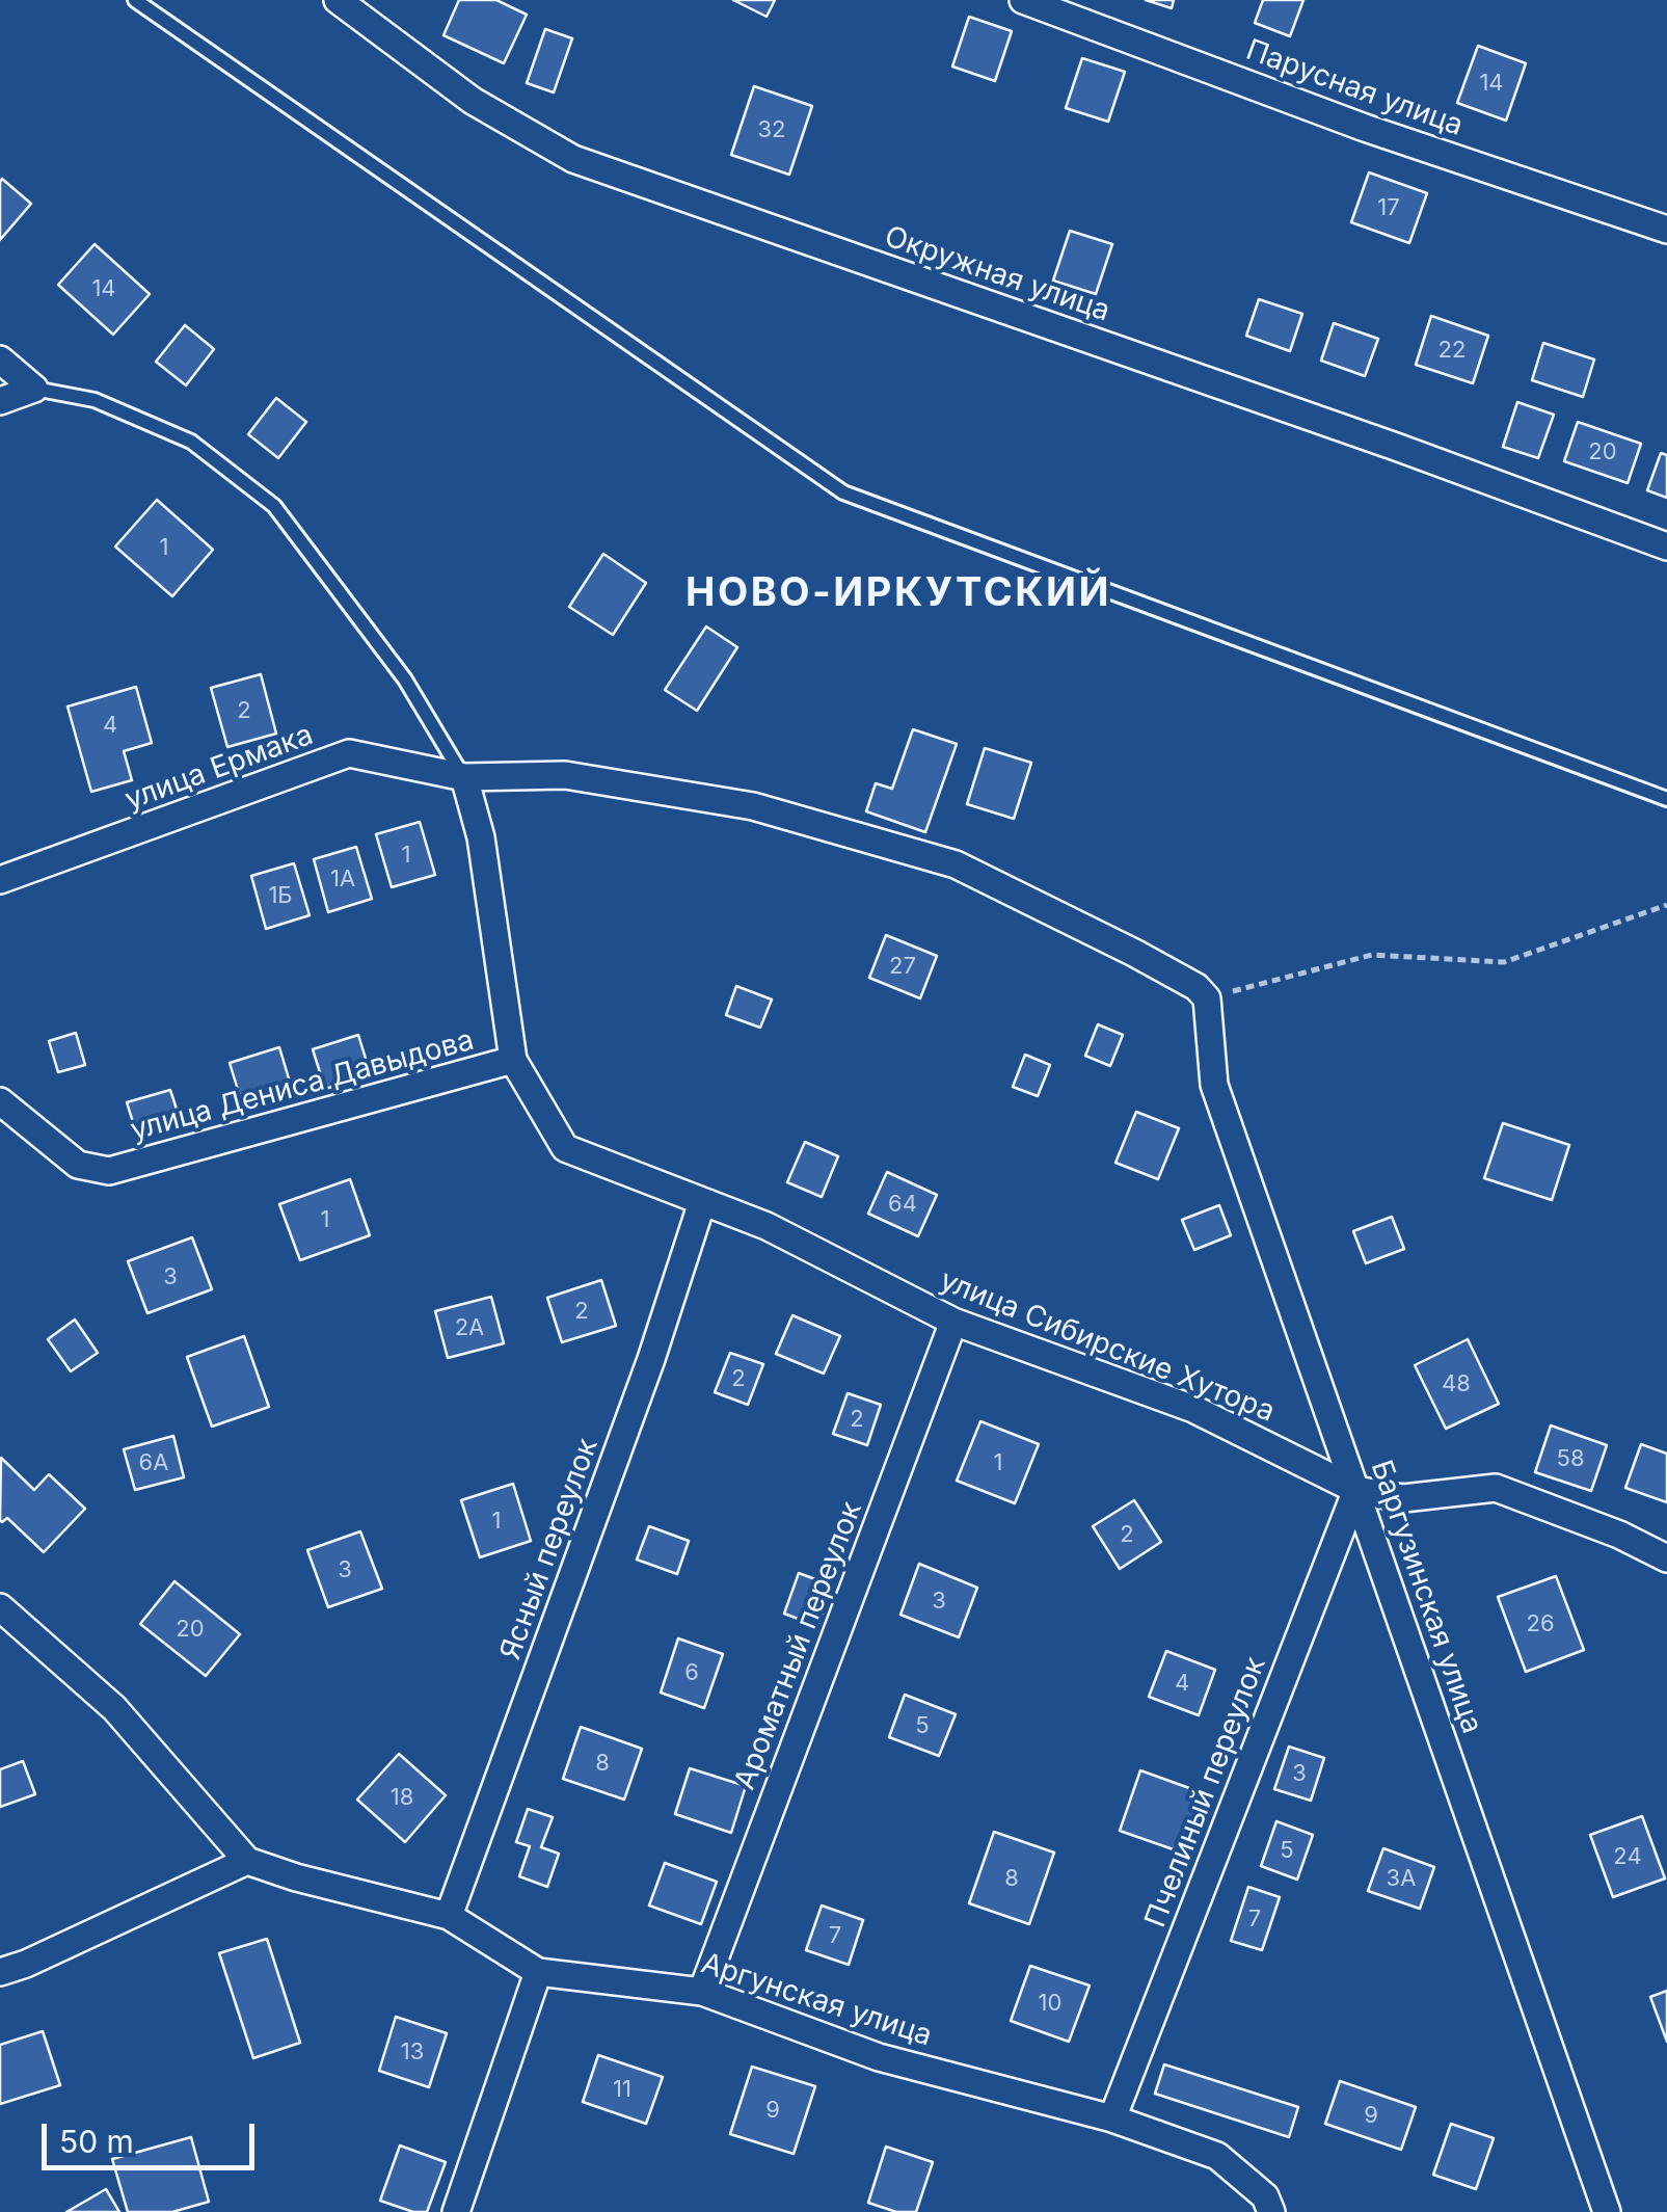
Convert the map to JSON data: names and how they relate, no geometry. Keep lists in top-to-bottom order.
{
  "streets": {
    "street": [
      "Парусная улица",
      "Окружная улица",
      "улица Ермака",
      "улица Дениса Давыдова",
      "улица Сибирские Хутора",
      "Ясный переулок",
      "Баргузинская улица",
      "Ароматный переулок",
      "Пчелиный переулок",
      "Аргунская улица"
    ]
  },
  "crossings": [
    ["улица Ермака", "Баргузинская улица"],
    ["улица Дениса Давыдова", "улица Сибирские Хутора"],
    ["улица Дениса Давыдова", "Ясный переулок"],
    ["улица Сибирские Хутора", "Баргузинская улица"],
    ["улица Сибирские Хутора", "Ароматный переулок"],
    ["улица Сибирские Хутора", "Пчелиный переулок"],
    ["Ясный переулок", "Аргунская улица"],
    ["Баргузинская улица", "Пчелиный переулок"],
    ["Ароматный переулок", "Аргунская улица"],
    ["Пчелиный переулок", "Аргунская улица"]
  ],
  "districts": ["НОВО-ИРКУТСКИЙ"],
  "house_numbers": [
    "14",
    "32",
    "17",
    "14",
    "22",
    "20",
    "1",
    "2",
    "4",
    "1",
    "1А",
    "1Б",
    "27",
    "64",
    "1",
    "3",
    "2",
    "2А",
    "2",
    "48",
    "2",
    "58",
    "6А",
    "1",
    "1",
    "2",
    "3",
    "3",
    "26",
    "20",
    "6",
    "4",
    "5",
    "8",
    "3",
    "18",
    "5",
    "24",
    "8",
    "3А",
    "7",
    "7",
    "10",
    "13",
    "11",
    "9",
    "9"
  ],
  "scale_bar": "50 m"
}
